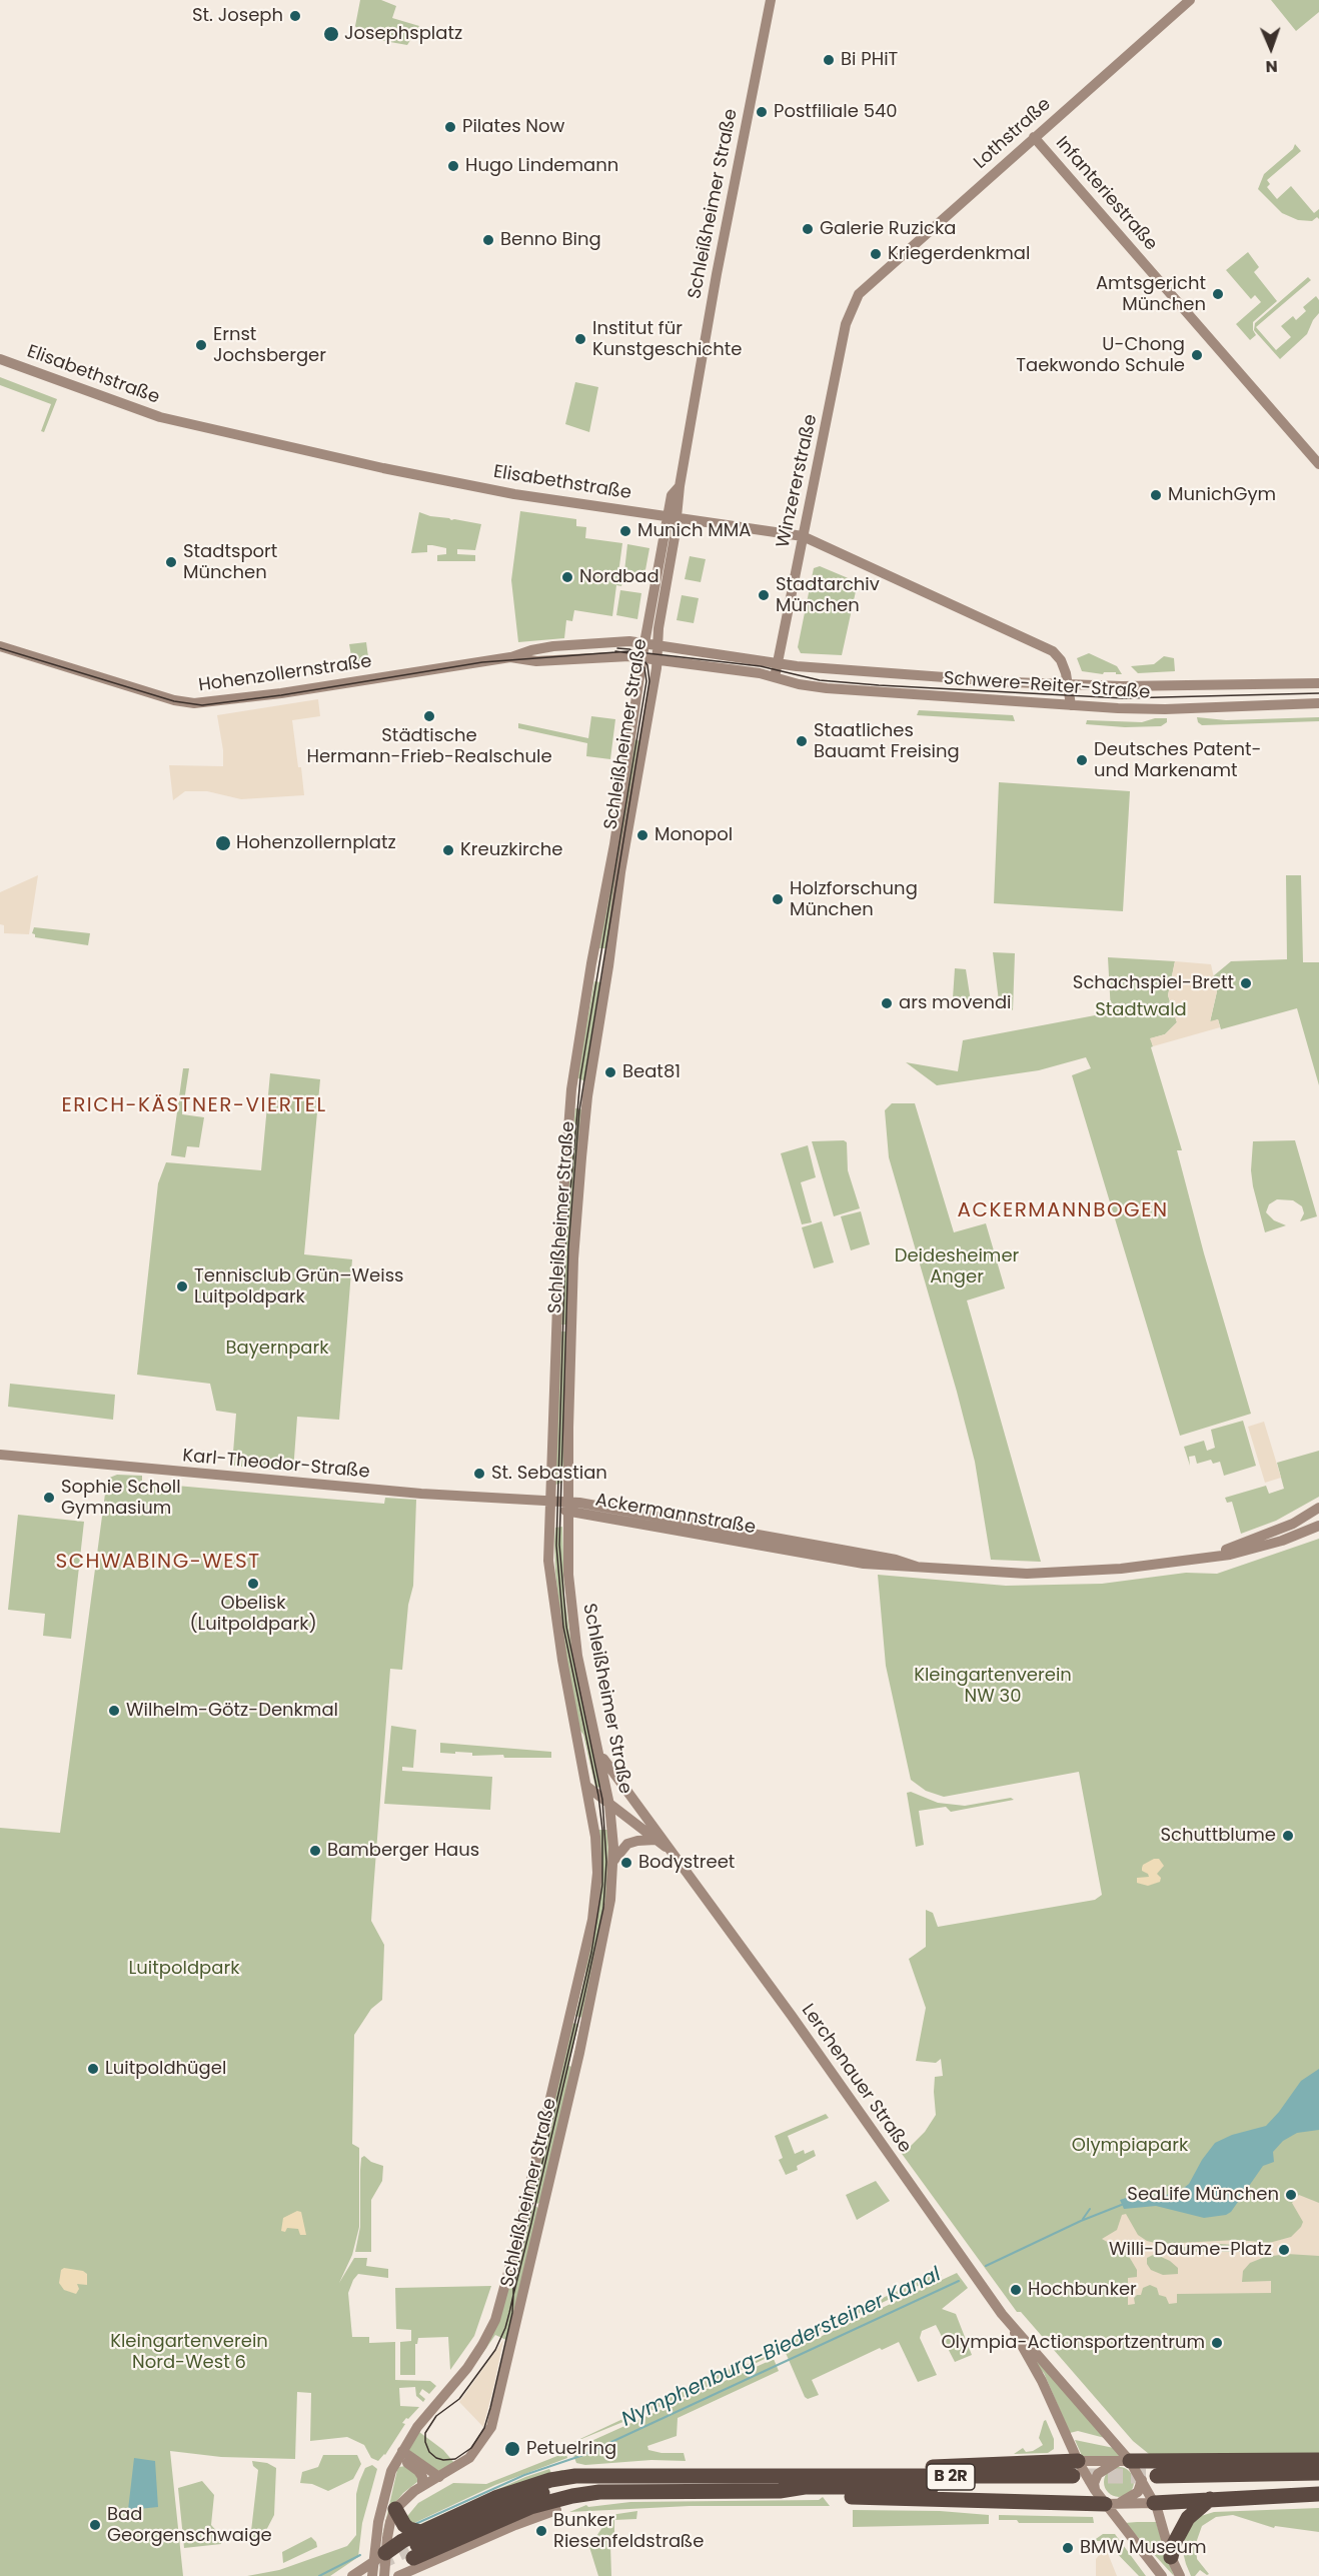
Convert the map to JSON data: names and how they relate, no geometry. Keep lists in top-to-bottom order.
{
  "streets": {
    "highway": ["B 2R"],
    "main road": [
      "Lothstraße",
      "Infanteriestraße",
      "Schleißheimer Straße",
      "Elisabethstraße",
      "Winzererstraße",
      "Hohenzollernstraße",
      "Schwere-Reiter-Straße",
      "Karl-Theodor-Straße",
      "Ackermannstraße",
      "Lerchenauer Straße"
    ]
  },
  "crossings": [
    ["Lothstraße", "Infanteriestraße"],
    ["Lothstraße", "Winzererstraße"],
    ["Schleißheimer Straße", "Elisabethstraße"],
    ["Schleißheimer Straße", "Hohenzollernstraße"],
    ["Schleißheimer Straße", "Karl-Theodor-Straße"],
    ["Schleißheimer Straße", "Ackermannstraße"],
    ["Schleißheimer Straße", "Lerchenauer Straße"],
    ["Elisabethstraße", "Winzererstraße"],
    ["Elisabethstraße", "Schwere-Reiter-Straße"],
    ["Winzererstraße", "Hohenzollernstraße"],
    ["Winzererstraße", "Schwere-Reiter-Straße"],
    ["Hohenzollernstraße", "Schwere-Reiter-Straße"],
    ["Karl-Theodor-Straße", "Ackermannstraße"],
    ["Lerchenauer Straße", "B 2R"]
  ],
  "districts": ["ERICH-KÄSTNER-VIERTEL", "ACKERMANNBOGEN", "SCHWABING-WEST"],
  "water": ["Nymphenburg-Biedersteiner Kanal"],
  "parks": [
    "Stadtwald",
    "Deidesheimer Anger",
    "Bayernpark",
    "Kleingartenverein NW 30",
    "Luitpoldpark",
    "Olympiapark",
    "Kleingartenverein Nord-West 6"
  ],
  "places": [
    "St. Joseph",
    "Josephsplatz",
    "Bi PHiT",
    "Postfiliale 540",
    "Pilates Now",
    "Hugo Lindemann",
    "Galerie Ruzicka",
    "Benno Bing",
    "Kriegerdenkmal",
    "Amtsgericht München",
    "Institut für Kunstgeschichte",
    "Ernst Jochsberger",
    "U-Chong Taekwondo Schule",
    "MunichGym",
    "Munich MMA",
    "Stadtsport München",
    "Nordbad",
    "Stadtarchiv München",
    "Städtische Hermann-Frieb-Realschule",
    "Staatliches Bauamt Freising",
    "Deutsches Patent- und Markenamt",
    "Monopol",
    "Hohenzollernplatz",
    "Kreuzkirche",
    "Holzforschung München",
    "Schachspiel-Brett",
    "ars movendi",
    "Beat81",
    "Tennisclub Grün–Weiss Luitpoldpark",
    "St. Sebastian",
    "Sophie Scholl Gymnasium",
    "Obelisk (Luitpoldpark)",
    "Wilhelm-Götz-Denkmal",
    "Schuttblume",
    "Bamberger Haus",
    "Bodystreet",
    "Luitpoldhügel",
    "SeaLife München",
    "Willi-Daume-Platz",
    "Hochbunker",
    "Olympia-Actionsportzentrum",
    "Petuelring",
    "Bad Georgenschwaige",
    "Bunker Riesenfeldstraße",
    "BMW Museum"
  ],
  "north": "bottom"
}
